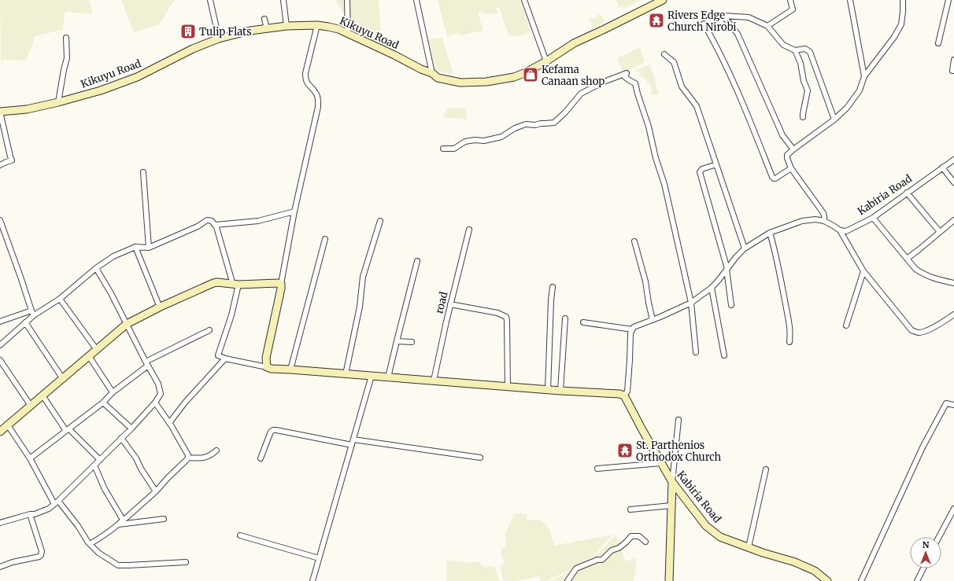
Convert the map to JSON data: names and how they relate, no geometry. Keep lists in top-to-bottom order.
{
  "streets": {
    "main road": ["Kikuyu Road", "Kabiria Road"],
    "street": ["road"]
  },
  "places": {
    "temple": ["Rivers Edge Church Nirobi", "St. Parthenios Orthodox Church"],
    "building": ["Tulip Flats"],
    "shop": ["Kefama Canaan shop"]
  },
  "north": "top"
}
